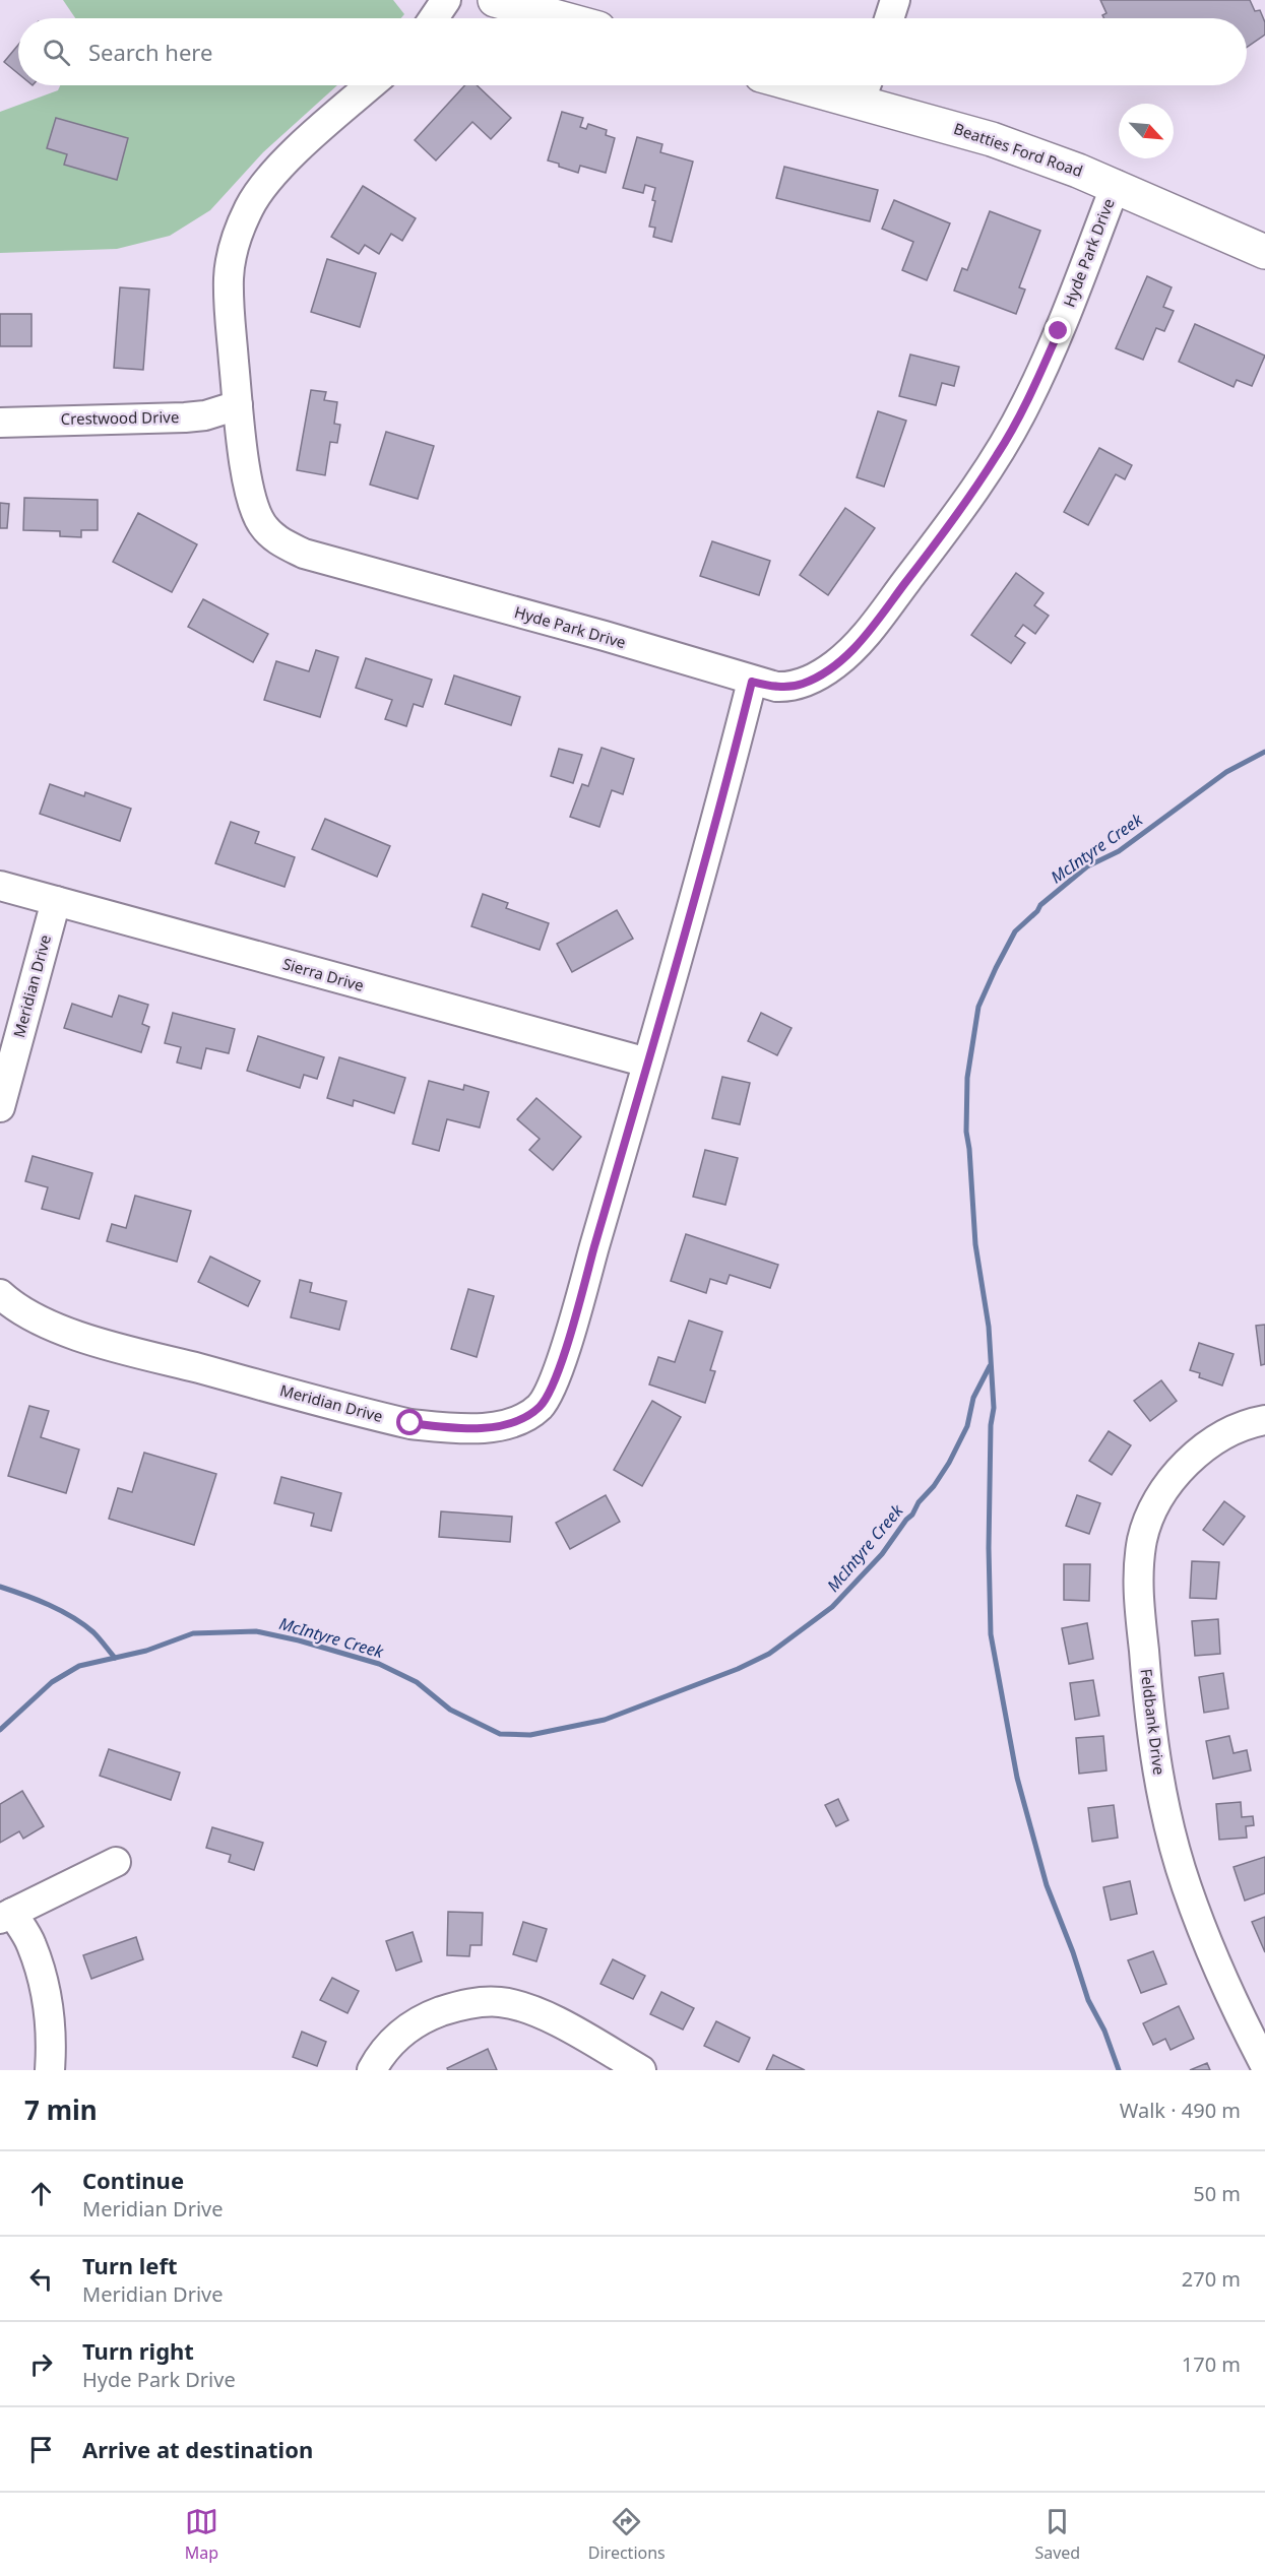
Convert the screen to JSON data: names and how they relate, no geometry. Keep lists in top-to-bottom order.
{
  "streets": {
    "main road": ["Beatties Ford Road"],
    "street": [
      "Hyde Park Drive",
      "Crestwood Drive",
      "Sierra Drive",
      "Meridian Drive",
      "Feldbank Drive"
    ]
  },
  "crossings": [
    ["Beatties Ford Road", "Hyde Park Drive"],
    ["Hyde Park Drive", "Crestwood Drive"],
    ["Hyde Park Drive", "Meridian Drive"],
    ["Sierra Drive", "Meridian Drive"]
  ],
  "water": ["McIntyre Creek"],
  "north": "bottom right",
  "page": {
    "search": "Search here",
    "heading": ["7 min", "Walk · 490 m"],
    "list": [
      ["Continue", "Meridian Drive", "50 m"],
      ["Turn left", "Meridian Drive", "270 m"],
      ["Turn right", "Hyde Park Drive", "170 m"],
      "Arrive at destination"
    ],
    "nav": ["Map", "Directions", "Saved"]
  }
}
